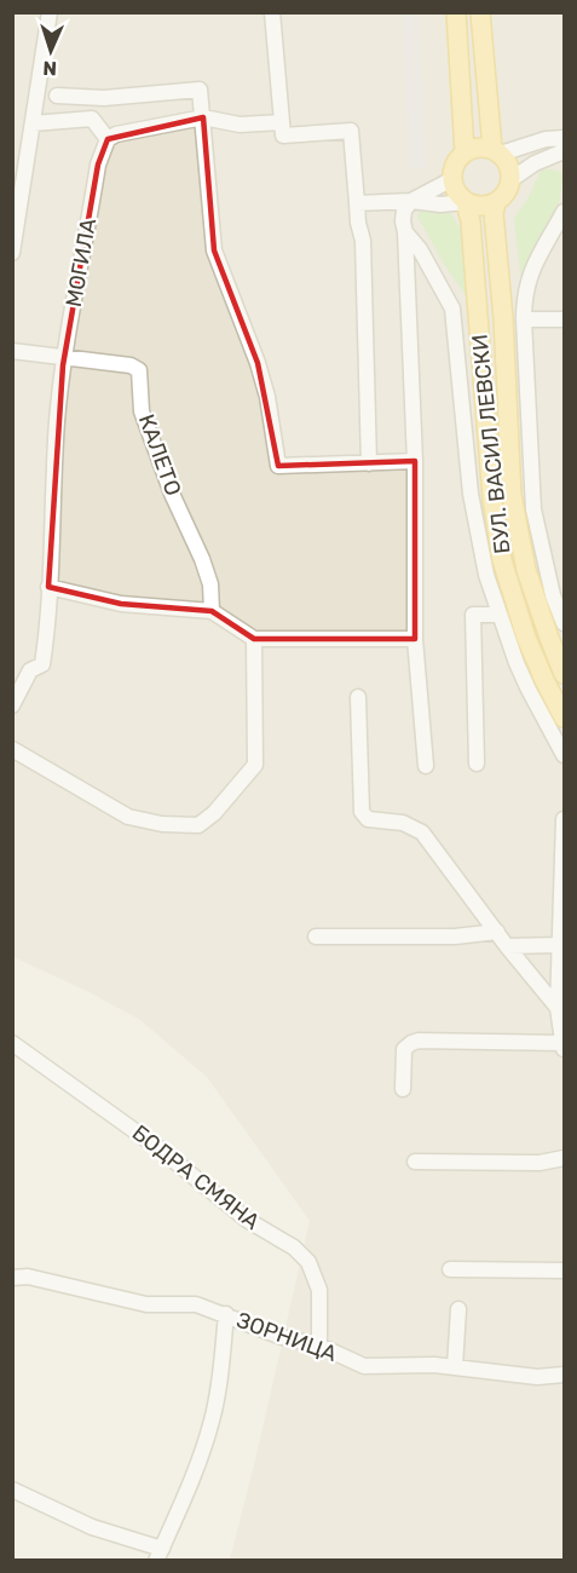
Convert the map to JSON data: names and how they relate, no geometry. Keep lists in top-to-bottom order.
{
  "streets": {
    "main road": ["БУЛ. ВАСИЛ ЛЕВСКИ"],
    "street": [
      "МОГИЛА",
      "КАЛЕТО",
      "БОДРА СМЯНА",
      "ЗОРНИЦА"
    ]
  },
  "crossings": [
    ["МОГИЛА", "КАЛЕТО"],
    ["БОДРА СМЯНА", "ЗОРНИЦА"]
  ],
  "north": "bottom"
}
